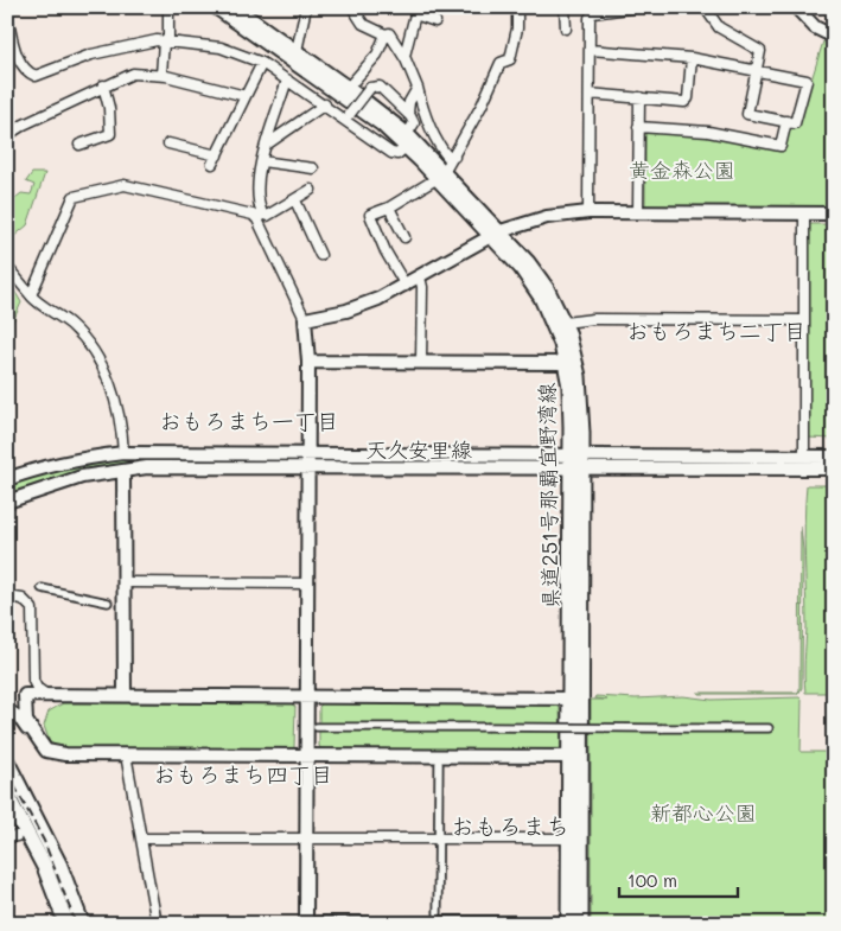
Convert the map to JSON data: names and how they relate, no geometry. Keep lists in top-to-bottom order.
{
  "streets": {
    "main road": ["県道251号那覇宜野湾線"],
    "street": ["天久安里線"]
  },
  "crossings": [
    ["天久安里線", "県道251号那覇宜野湾線"]
  ],
  "districts": [
    "おもろまち二丁目",
    "おもろまち一丁目",
    "おもろまち四丁目",
    "おもろまち"
  ],
  "parks": ["黄金森公園", "新都心公園"],
  "scale_bar": "100 m"
}
